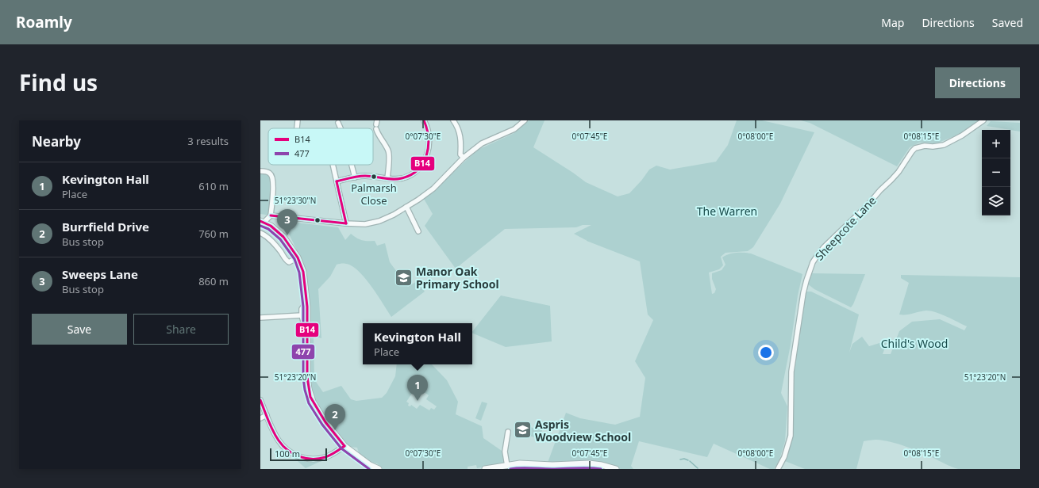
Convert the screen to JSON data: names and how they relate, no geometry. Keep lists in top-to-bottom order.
{
  "streets": {
    "street": ["Sheepcote Lane"]
  },
  "parks": ["The Warren", "Child's Wood"],
  "places": {
    "other": ["Palmarsh Close"],
    "school or university": ["Manor Oak Primary School", "Aspris Woodview School"]
  },
  "lines": ["transit line B14", "transit line 477"],
  "legend": ["B14", "477"],
  "scale_bar": "100 m",
  "page": {
    "header": "Roamly",
    "nav": ["Map", "Directions", "Saved"],
    "title": "Find us",
    "buttons": [
      "Directions",
      ["Save", "Share"]
    ],
    "heading": ["Nearby", "3 results"],
    "map_buttons": ["+", "−"],
    "list": [
      {
        "mark": "1",
        "name": "Kevington Hall",
        "note": "Place",
        "value": "610 m"
      },
      {
        "mark": "2",
        "name": "Burrfield Drive",
        "note": "Bus stop",
        "value": "760 m"
      },
      {
        "mark": "3",
        "name": "Sweeps Lane",
        "note": "Bus stop",
        "value": "860 m"
      }
    ],
    "pins": ["3", "1", "2"],
    "popup": ["Kevington Hall", "Place"],
    "scale": "100 m"
  },
  "coordinates": [
    "0°07'30\"E",
    "0°07'45\"E",
    "0°08'00\"E",
    "0°08'15\"E",
    "51°23'30\"N",
    "51°23'20\"N"
  ]
}
